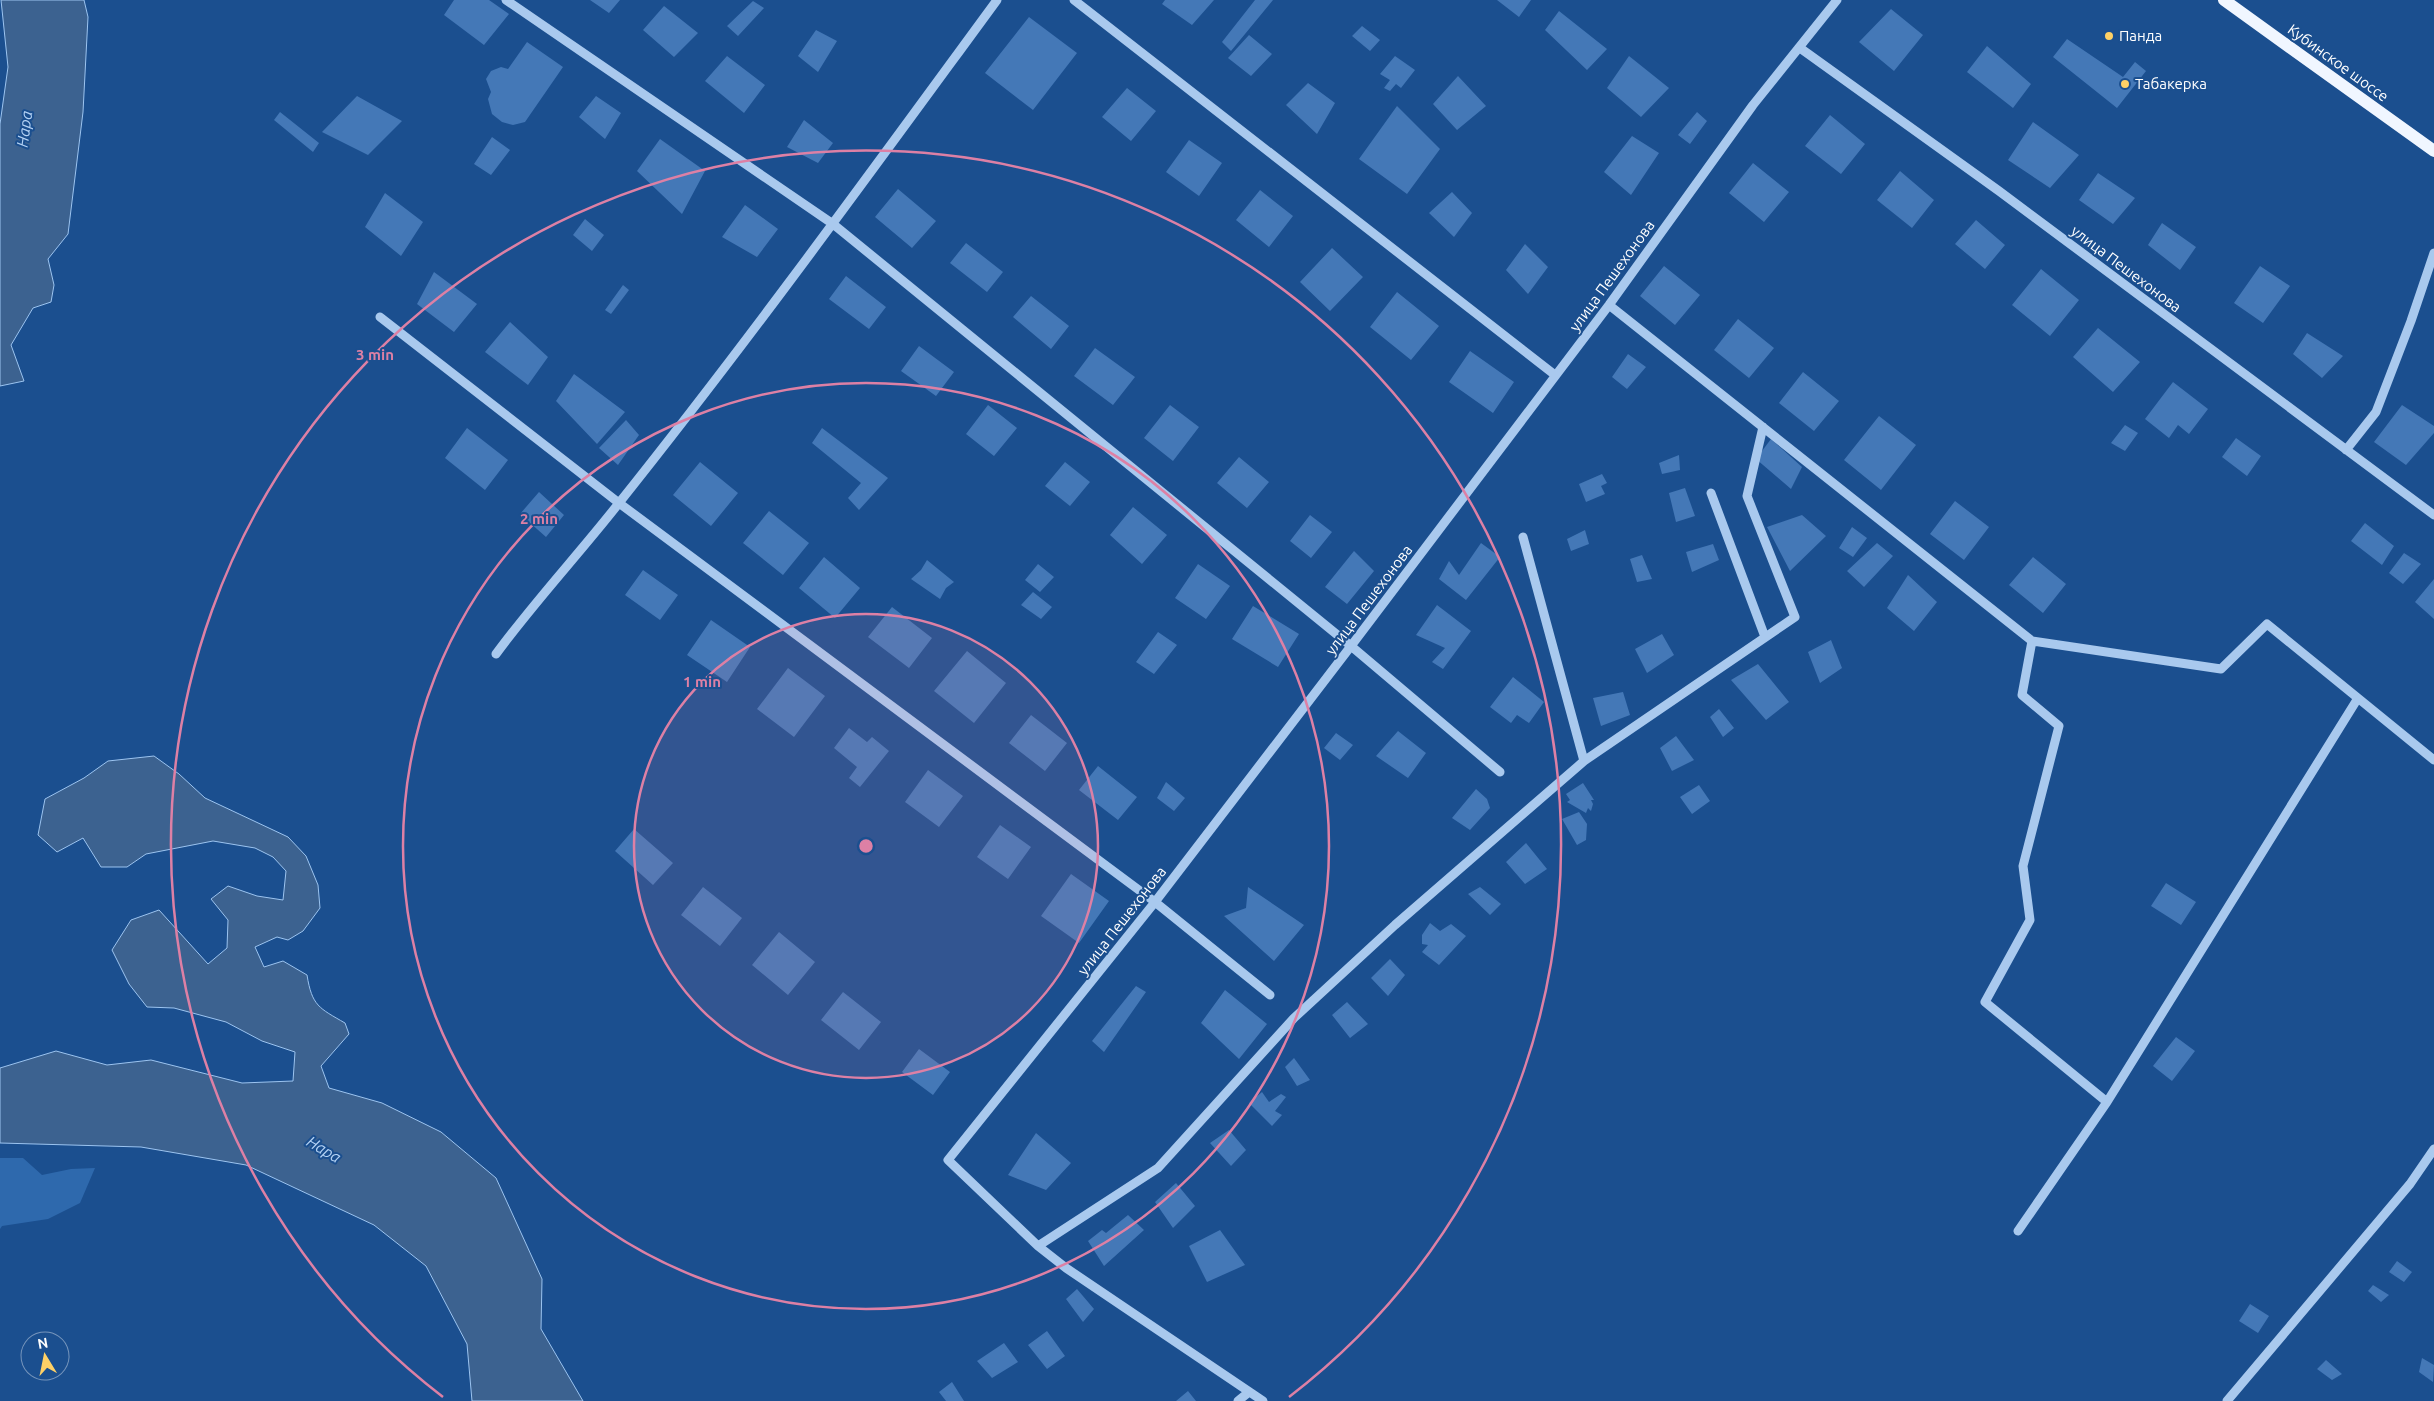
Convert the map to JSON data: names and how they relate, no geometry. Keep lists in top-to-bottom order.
{
  "streets": {
    "main road": ["Кубинское шоссе"],
    "street": ["улица Пешехонова"]
  },
  "water": ["Нара"],
  "places": ["Панда", "Табакерка"],
  "north": "top",
  "rings": ["3 min", "2 min", "1 min"]
}
